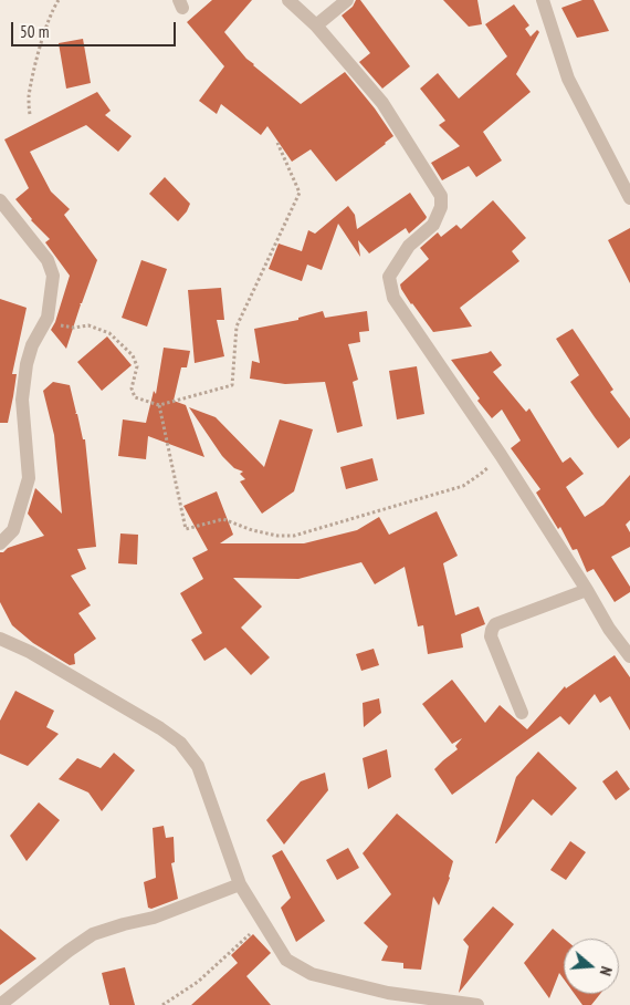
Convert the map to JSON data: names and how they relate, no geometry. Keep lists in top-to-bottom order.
{
  "scale_bar": "50 m",
  "north": "right"
}
